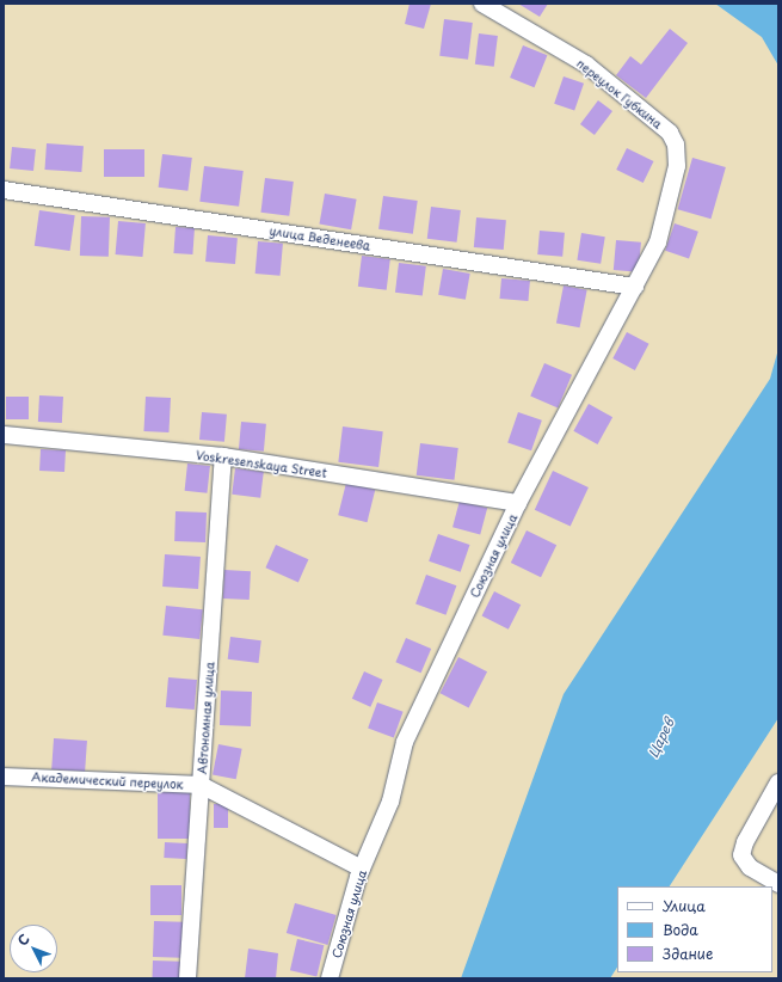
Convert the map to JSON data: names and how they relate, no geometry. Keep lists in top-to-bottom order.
{
  "streets": {
    "street": [
      "переулок Губкина",
      "улица Веденеева",
      "Voskresenskaya Street",
      "Союзная улица",
      "Автономная улица",
      "Академический переулок"
    ]
  },
  "crossings": [
    ["переулок Губкина", "Союзная улица"],
    ["улица Веденеева", "Союзная улица"],
    ["Voskresenskaya Street", "Союзная улица"],
    ["Voskresenskaya Street", "Автономная улица"],
    ["Союзная улица", "Академический переулок"],
    ["Автономная улица", "Академический переулок"]
  ],
  "water": ["Царев"],
  "legend": ["Улица", "Вода", "Здание"],
  "north": "top left"
}
